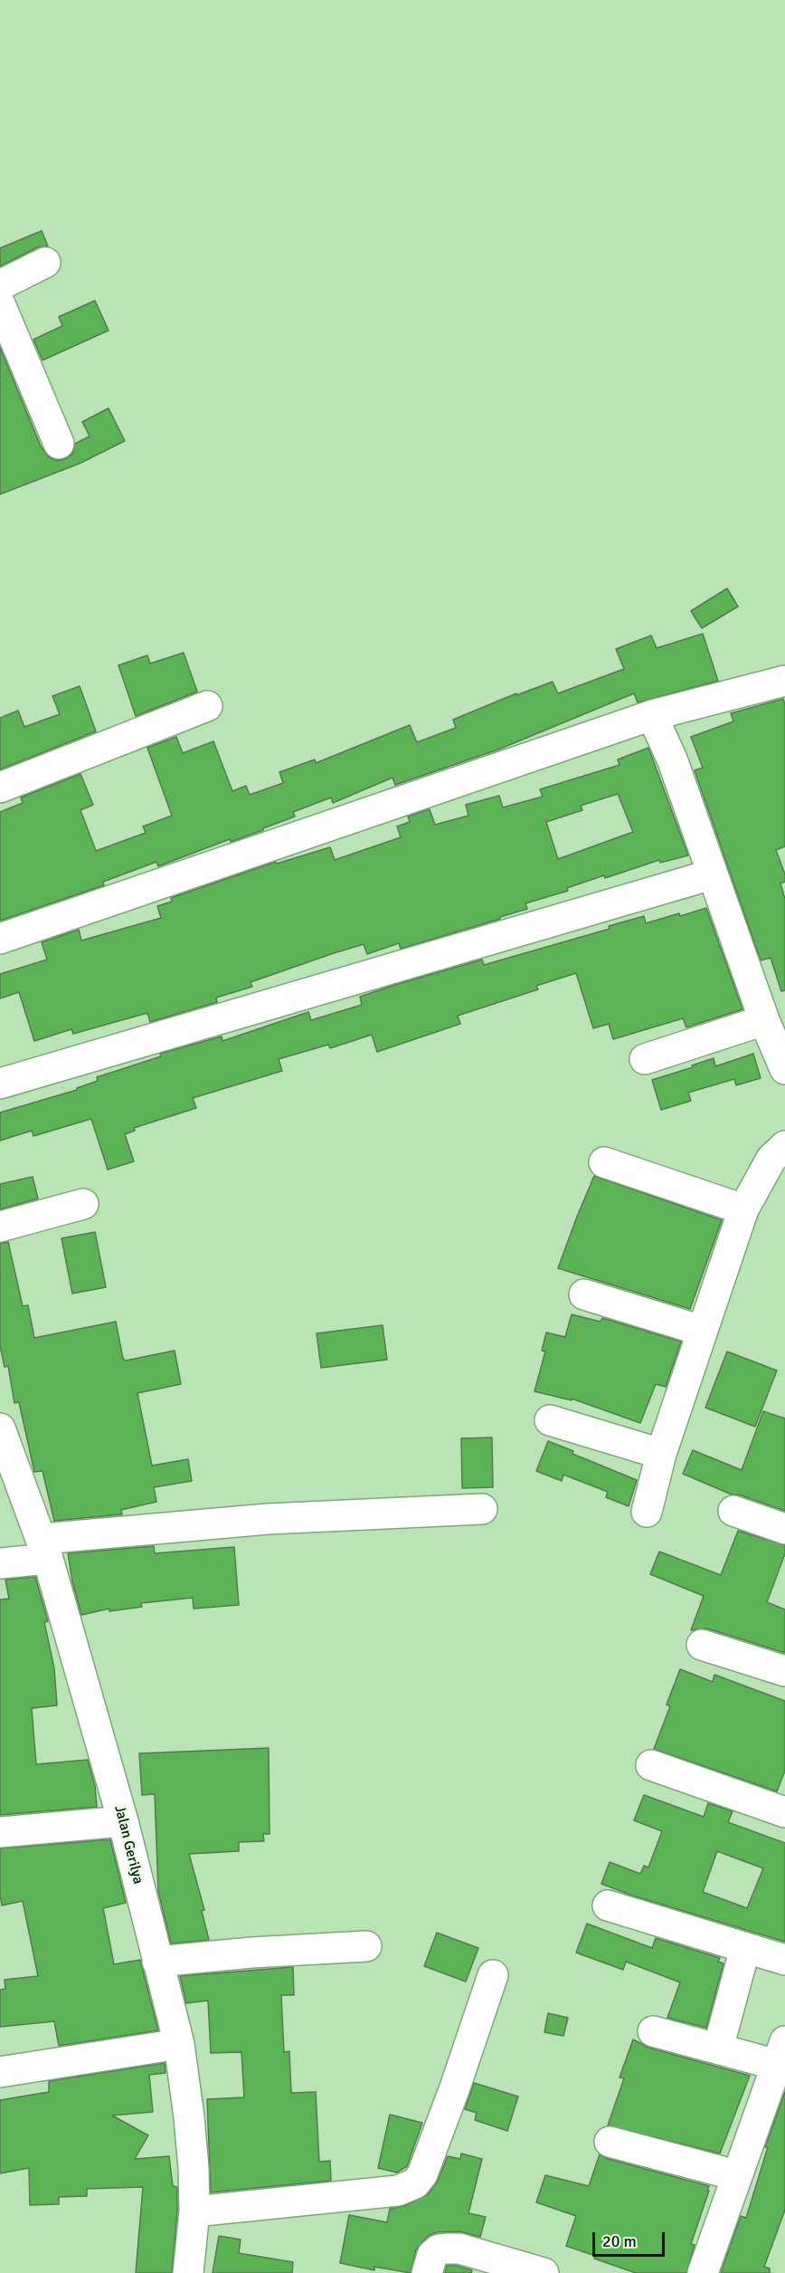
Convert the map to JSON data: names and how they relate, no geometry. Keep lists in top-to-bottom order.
{
  "streets": {
    "street": ["Jalan Gerilya"]
  },
  "scale_bar": "20 m"
}
